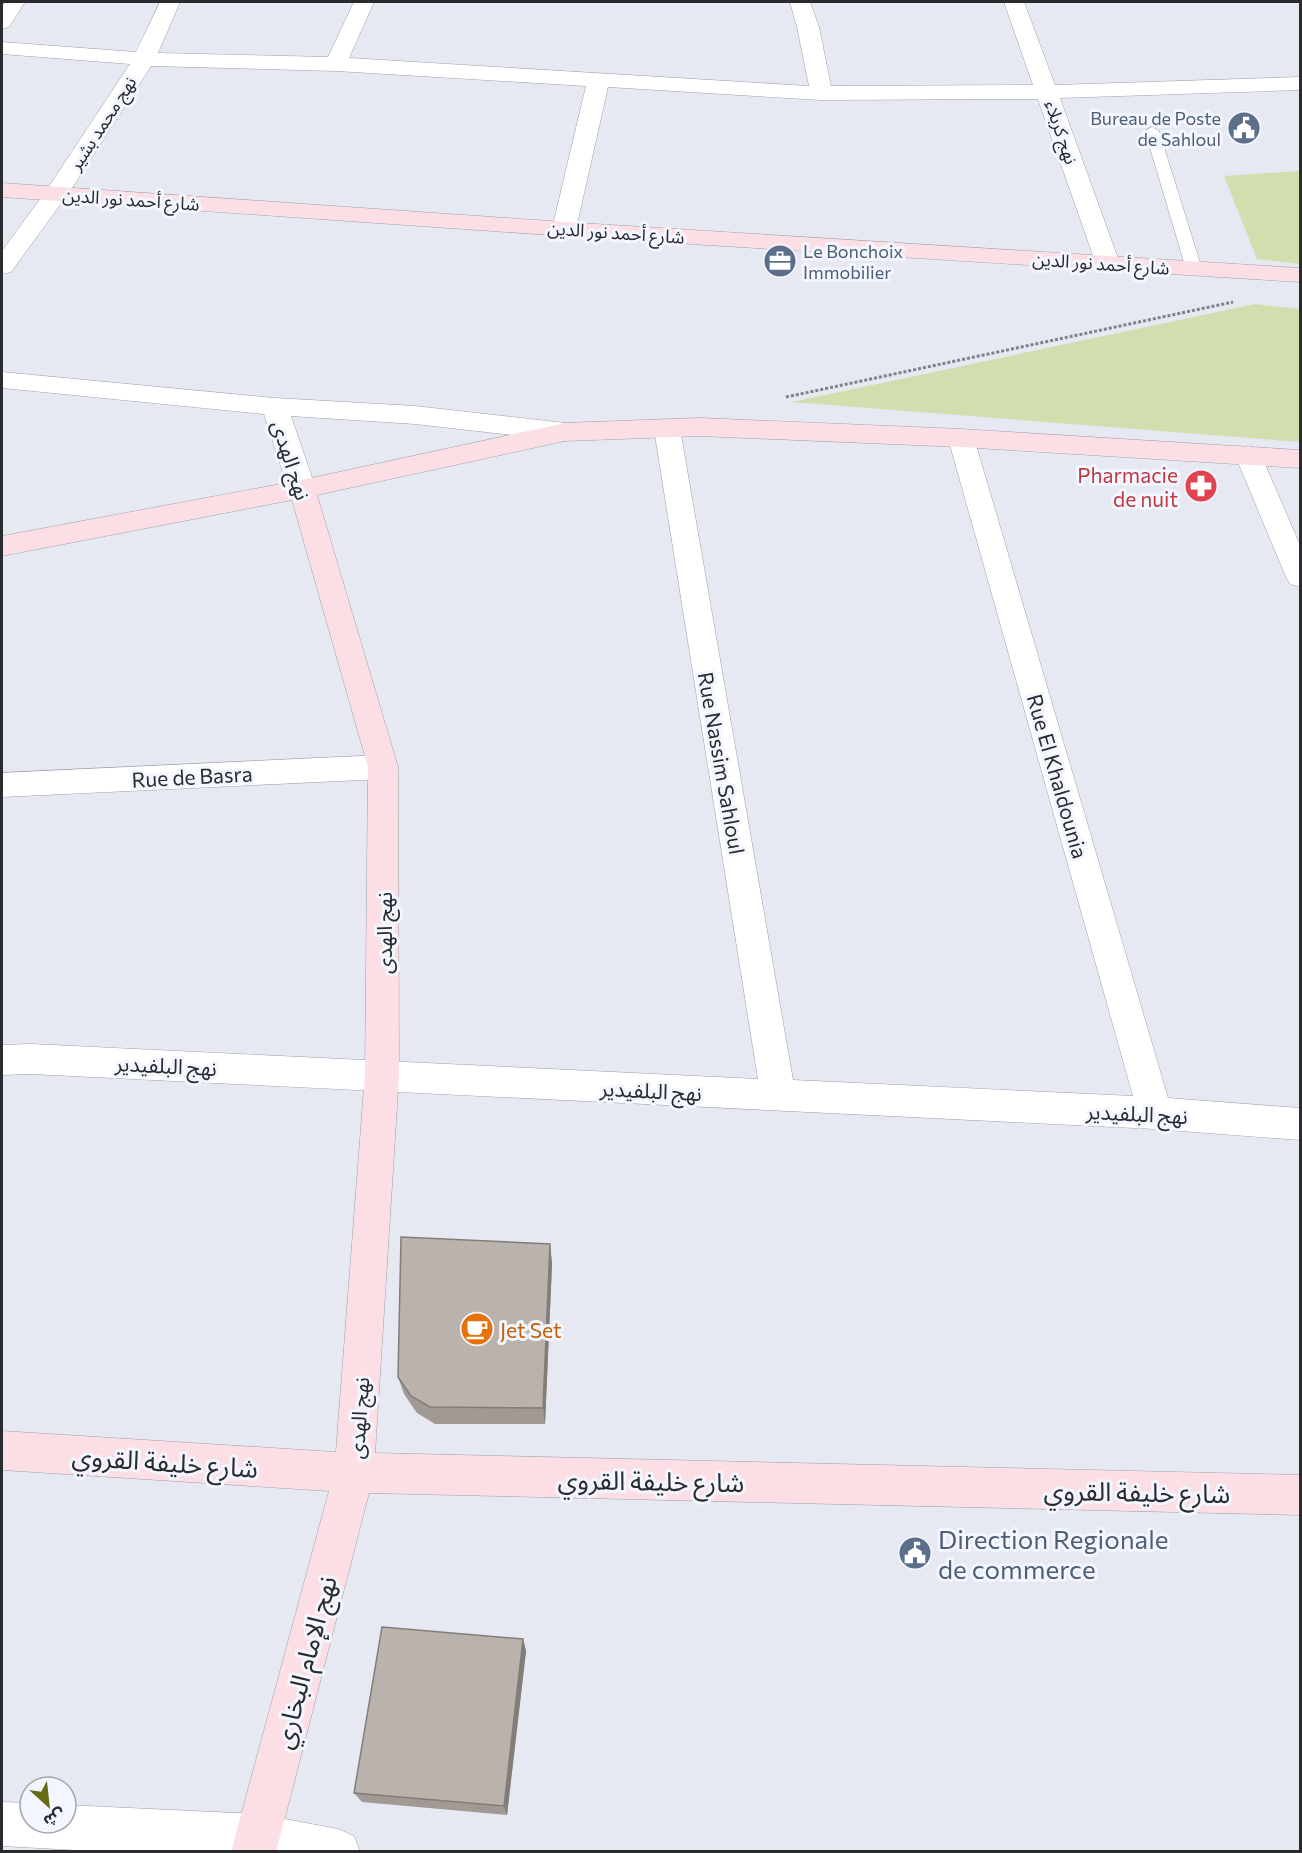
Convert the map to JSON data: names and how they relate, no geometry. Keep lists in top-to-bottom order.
{
  "streets": {
    "street": [
      "نهج محمد بشير",
      "نهج كربلاء",
      "شارع أحمد نور الدين",
      "نهج الهدى",
      "Rue Nassim Sahloul",
      "Rue de Basra",
      "Rue El Khaldounia",
      "نهج البلفيدير",
      "شارع خليفة القروي",
      "نهج الإمام البخاري"
    ]
  },
  "crossings": [
    ["نهج محمد بشير", "شارع أحمد نور الدين"],
    ["نهج كربلاء", "شارع أحمد نور الدين"],
    ["نهج الهدى", "Rue de Basra"],
    ["نهج الهدى", "نهج البلفيدير"],
    ["نهج الهدى", "شارع خليفة القروي"],
    ["نهج الهدى", "نهج الإمام البخاري"],
    ["Rue Nassim Sahloul", "نهج البلفيدير"],
    ["Rue El Khaldounia", "نهج البلفيدير"],
    ["شارع خليفة القروي", "نهج الإمام البخاري"]
  ],
  "places": {
    "public building": ["Bureau de Poste de Sahloul", "Direction Regionale de commerce"],
    "office": ["Le Bonchoix Immobilier"],
    "pharmacy": ["Pharmacie de nuit"],
    "cafe": ["Jet Set"]
  },
  "north": "bottom right"
}
